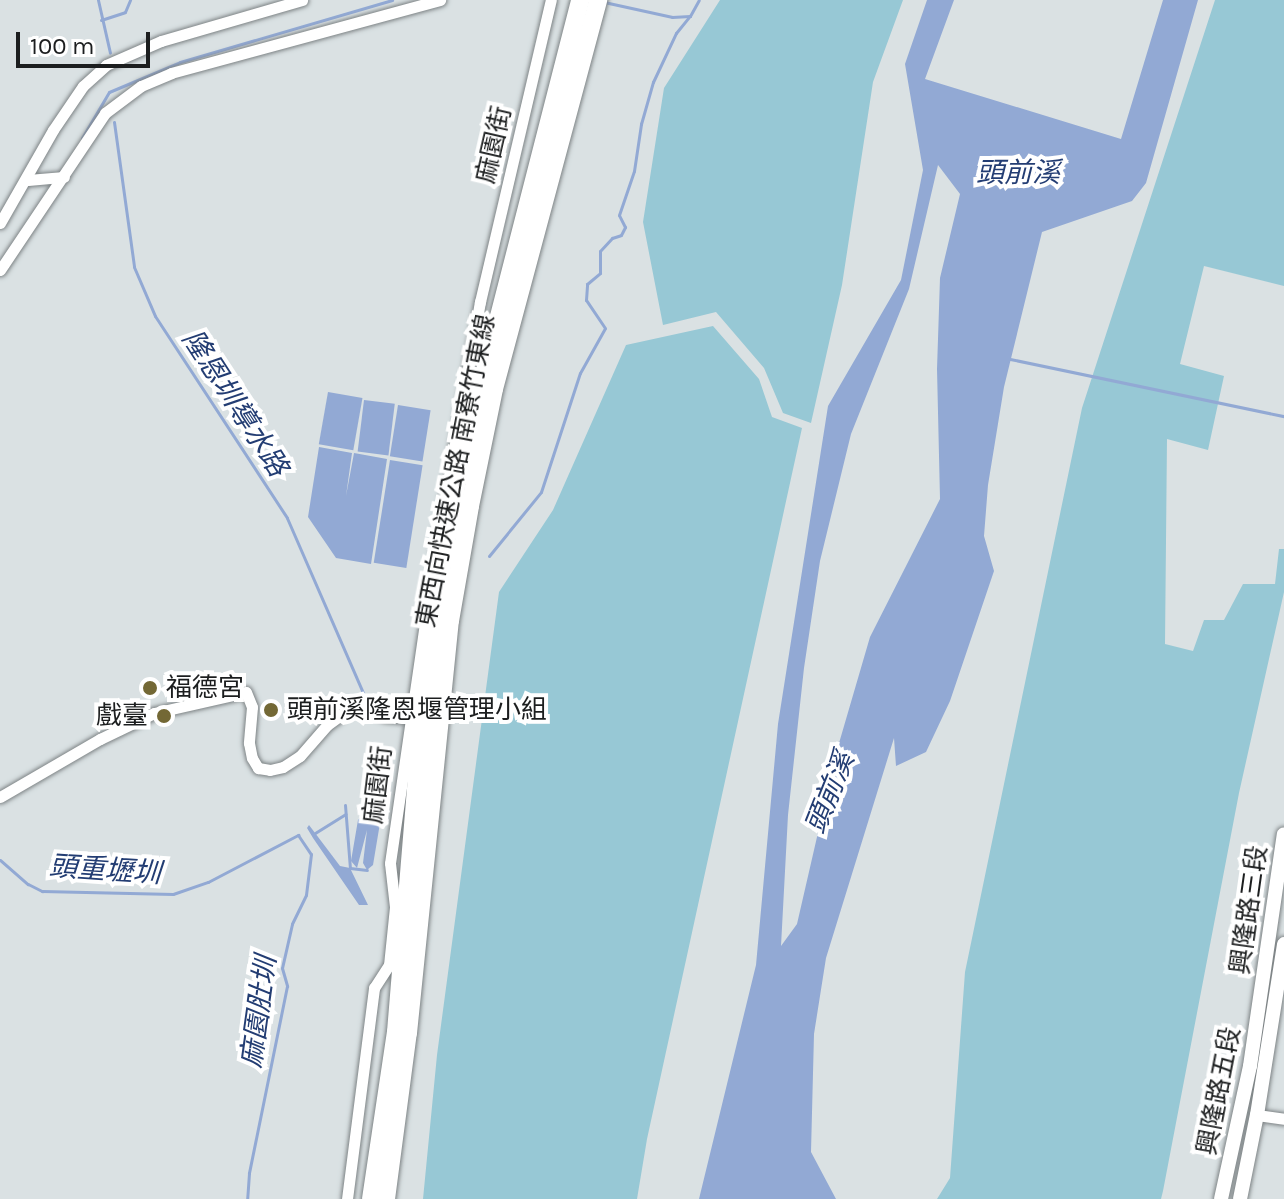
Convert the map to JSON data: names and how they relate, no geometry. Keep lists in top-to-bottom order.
{
  "streets": {
    "highway": ["東西向快速公路 南寮竹東線"],
    "street": ["麻園街", "興隆路三段", "興隆路五段"]
  },
  "crossings": [
    ["興隆路三段", "興隆路五段"]
  ],
  "water": [
    "頭前溪",
    "隆恩圳導水路",
    "頭重壢圳",
    "麻園肚圳"
  ],
  "places": ["福德宮", "頭前溪隆恩堰管理小組", "戲臺"],
  "scale_bar": "100 m"
}
